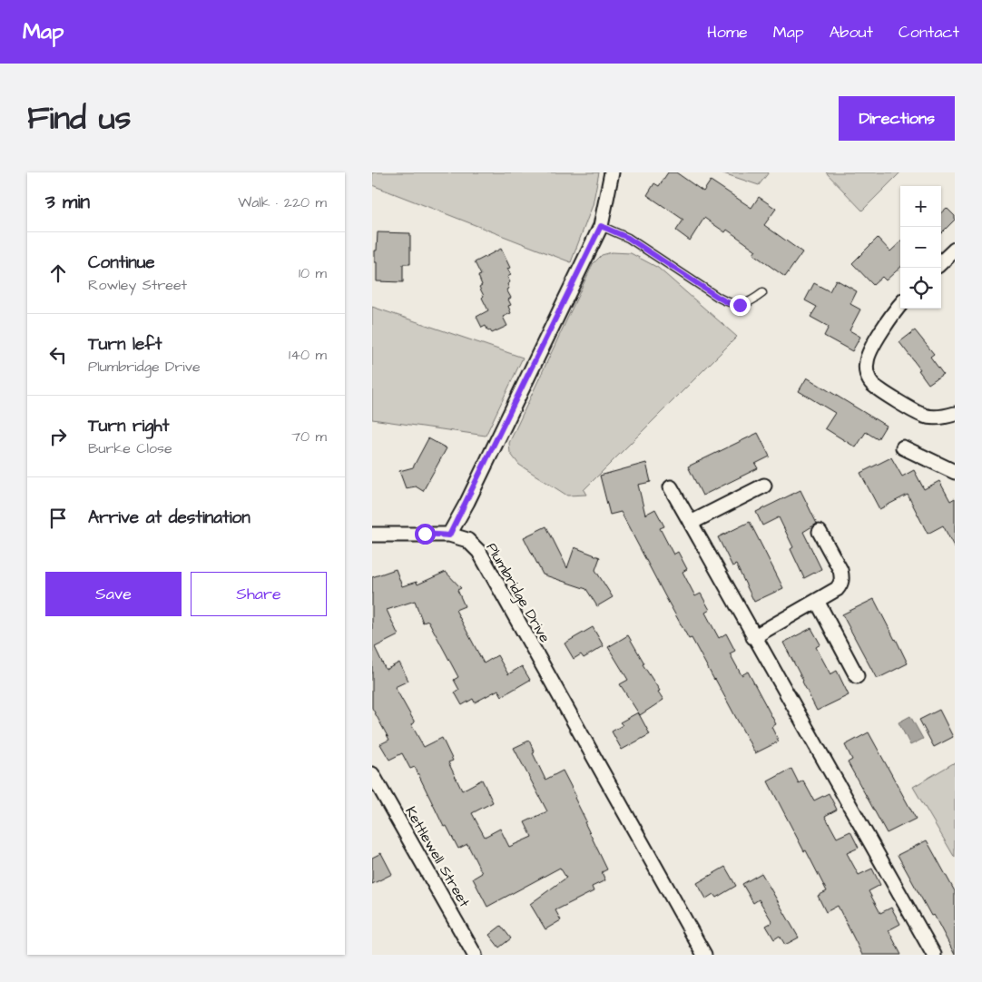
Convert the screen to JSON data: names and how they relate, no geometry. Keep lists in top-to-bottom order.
{
  "streets": {
    "street": ["Plumbridge Drive", "Kettlewell Street"]
  },
  "page": {
    "header": "Map",
    "nav": [
      "Home",
      "Map",
      "About",
      "Contact"
    ],
    "title": "Find us",
    "buttons": [
      "Directions",
      ["Save", "Share"]
    ],
    "heading": ["3 min", "Walk · 220 m"],
    "map_buttons": ["+", "−"],
    "list": [
      ["Continue", "Rowley Street", "10 m"],
      ["Turn left", "Plumbridge Drive", "140 m"],
      ["Turn right", "Burke Close", "70 m"],
      "Arrive at destination"
    ]
  }
}
